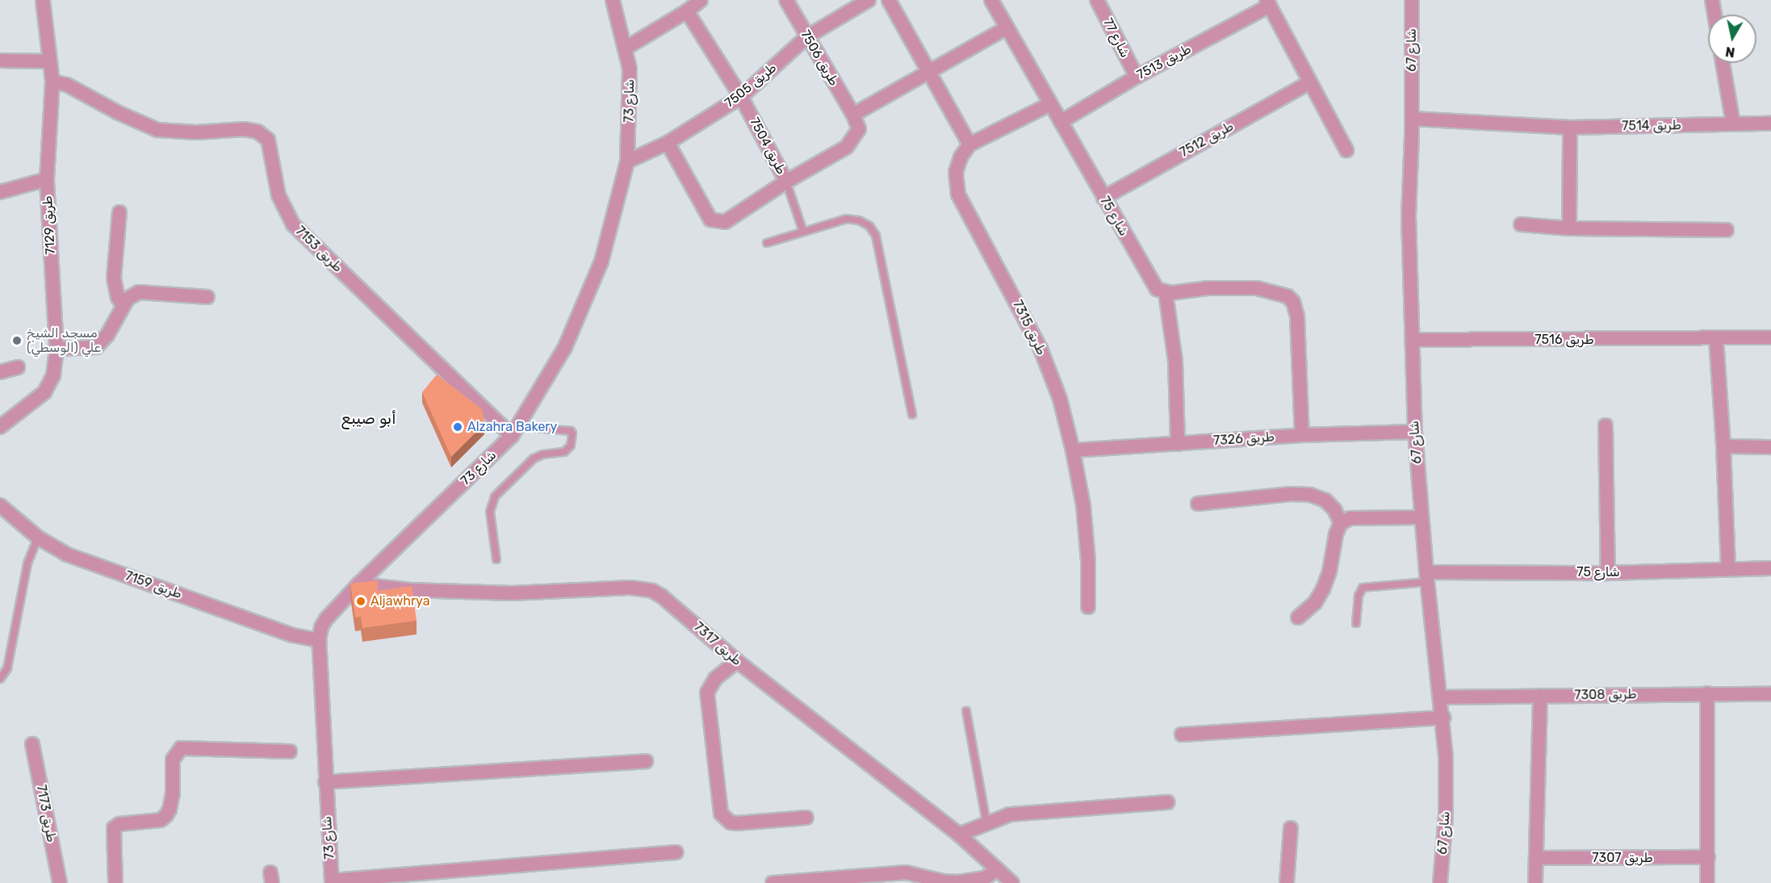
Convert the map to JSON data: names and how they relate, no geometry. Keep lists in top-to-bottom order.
{
  "streets": {
    "street": [
      "شارع 77",
      "شارع 67",
      "طريق 7506",
      "طريق 7513",
      "طريق 7505",
      "شارع 73",
      "طريق 7514",
      "طريق 7512",
      "طريق 7504",
      "شارع 75",
      "طريق 7129",
      "طريق 7153",
      "طريق 7315",
      "طريق 7516",
      "طريق 7326",
      "طريق 7159",
      "طريق 7317",
      "طريق 7308",
      "طريق 7173",
      "طريق 7307"
    ]
  },
  "crossings": [
    ["شارع 77", "طريق 7513"],
    ["شارع 67", "طريق 7514"],
    ["شارع 67", "شارع 75"],
    ["شارع 67", "طريق 7516"],
    ["شارع 67", "طريق 7326"],
    ["شارع 67", "طريق 7308"],
    ["طريق 7506", "طريق 7505"],
    ["طريق 7513", "طريق 7512"],
    ["طريق 7513", "شارع 75"],
    ["طريق 7505", "شارع 73"],
    ["طريق 7505", "طريق 7504"],
    ["شارع 73", "طريق 7153"],
    ["شارع 73", "طريق 7159"],
    ["شارع 73", "طريق 7317"],
    ["طريق 7512", "شارع 75"],
    ["طريق 7129", "طريق 7153"],
    ["طريق 7315", "طريق 7326"]
  ],
  "districts": ["أبو صيبع"],
  "places": ["مسجد الشيخ علي (الوسطي)", "Alzahra Bakery", "Aljawhrya"],
  "north": "bottom"
}
